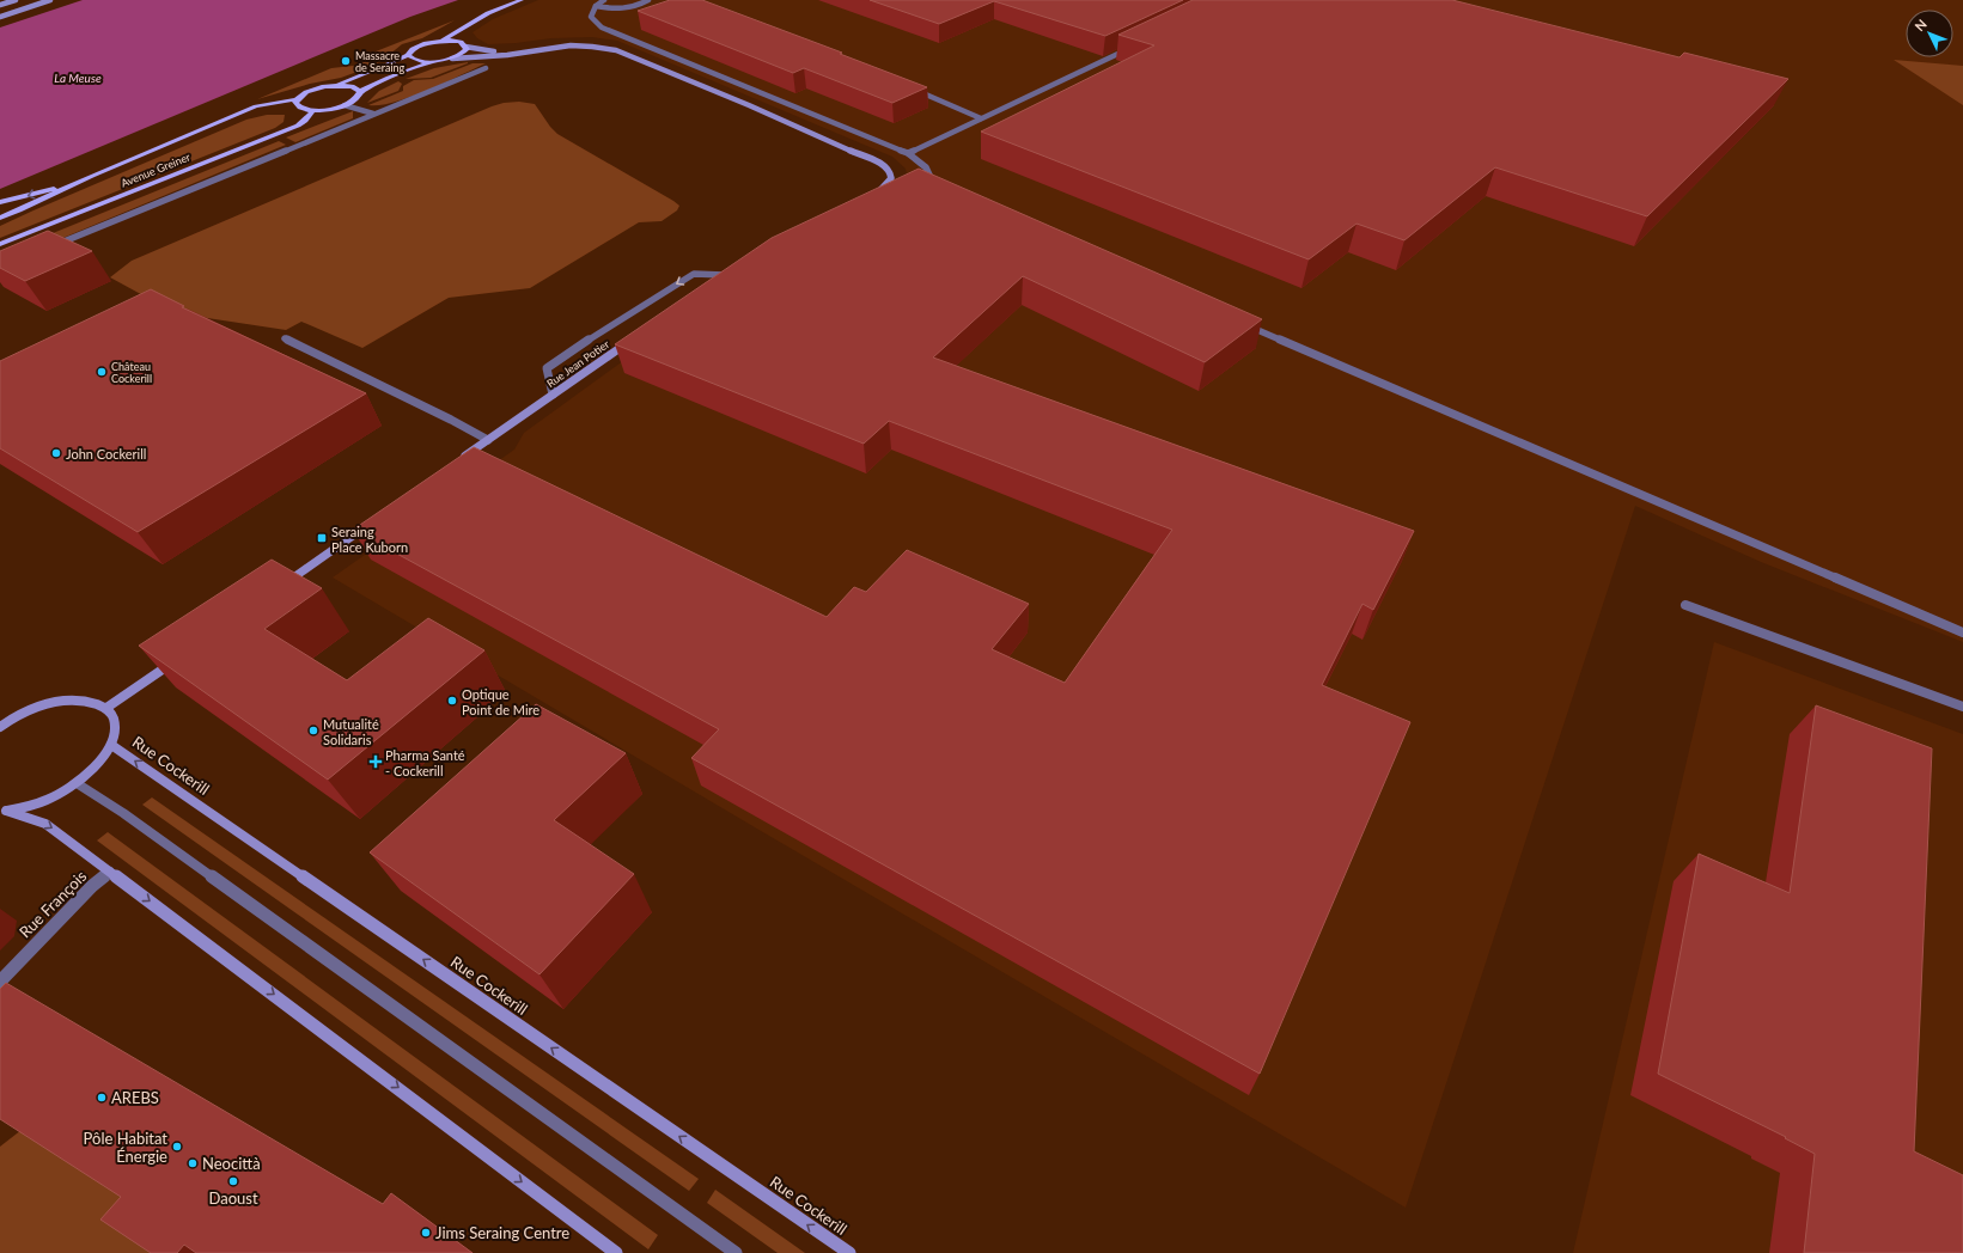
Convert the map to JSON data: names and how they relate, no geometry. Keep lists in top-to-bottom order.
{
  "streets": {
    "main road": ["Avenue Greiner", "Rue Jean Potier", "Rue Cockerill"],
    "street": ["Rue François"]
  },
  "one_way": ["Rue Cockerill"],
  "water": ["La Meuse"],
  "places": {
    "other": [
      "Massacre de Seraing",
      "Château Cockerill",
      "John Cockerill",
      "Optique Point de Mire",
      "Mutualité Solidaris",
      "AREBS",
      "Pôle Habitat Énergie",
      "Neocittà",
      "Daoust",
      "Jims Seraing Centre"
    ],
    "transit": ["Seraing Place Kuborn"],
    "health": ["Pharma Santé - Cockerill"]
  },
  "north": "top left"
}
